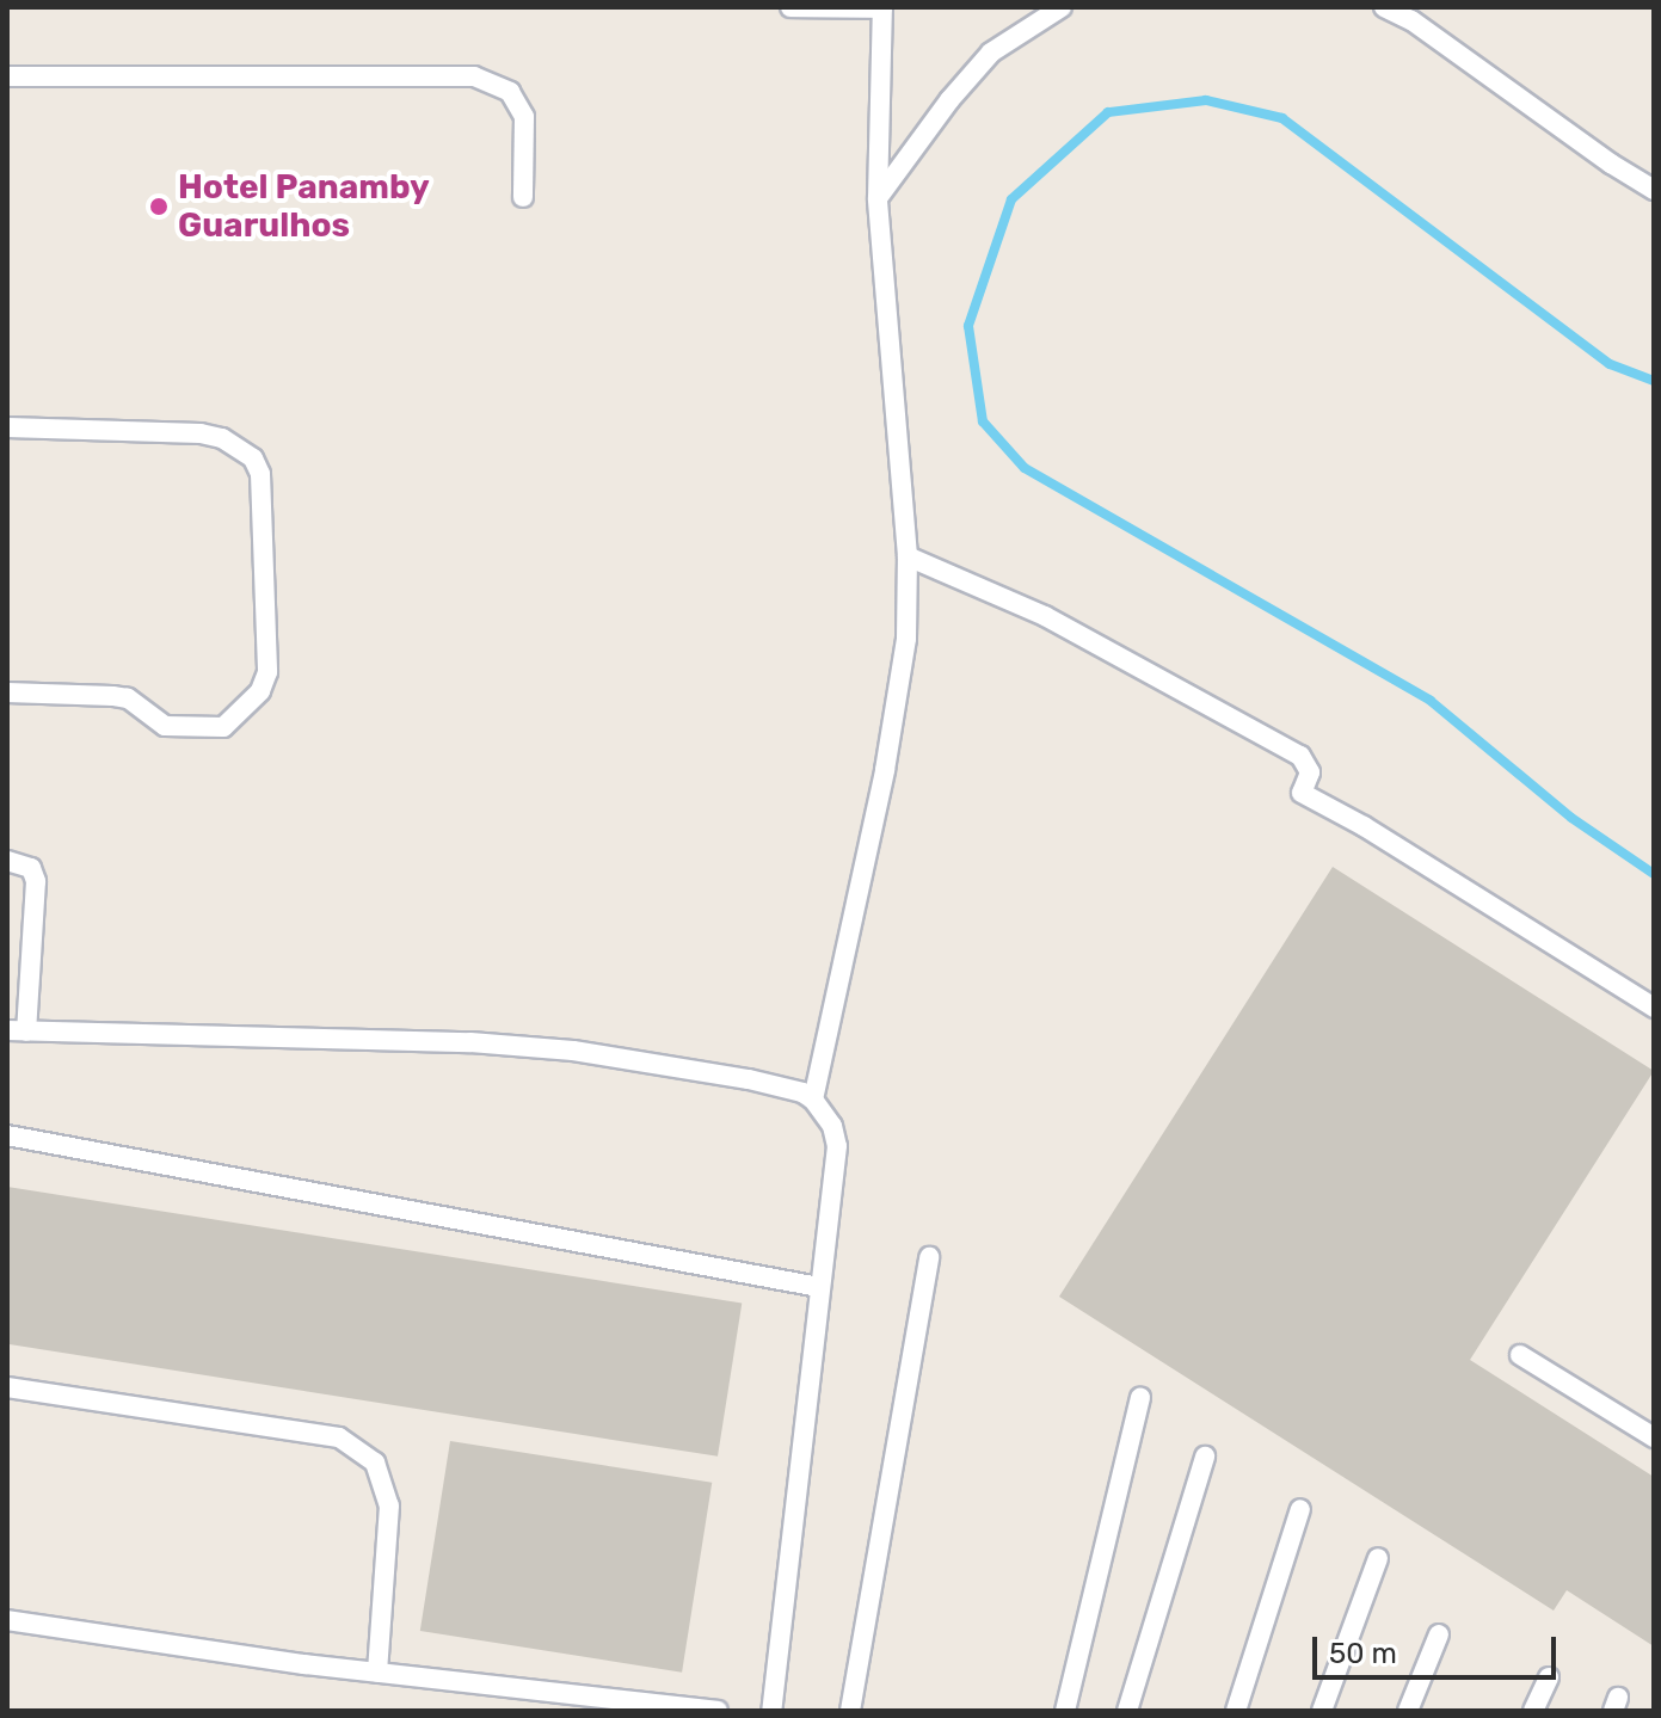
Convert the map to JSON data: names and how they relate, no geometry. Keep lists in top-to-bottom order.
{
  "places": ["Hotel Panamby Guarulhos"],
  "scale_bar": "50 m"
}
